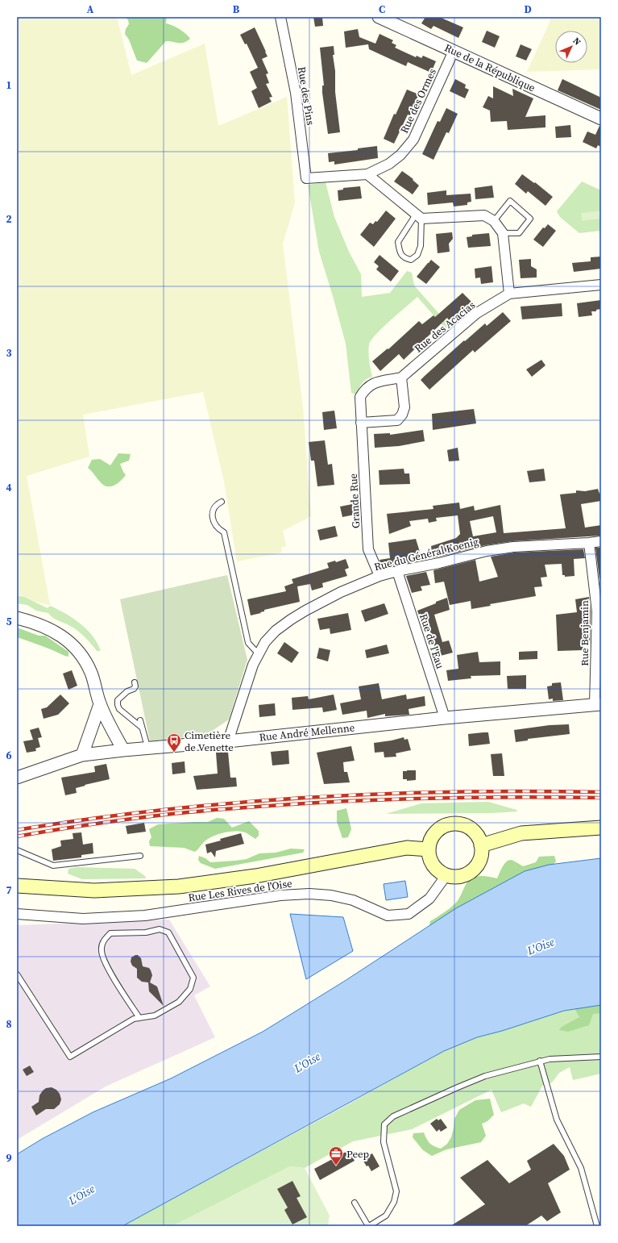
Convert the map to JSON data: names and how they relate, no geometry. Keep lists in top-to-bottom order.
{
  "streets": {
    "street": [
      "Rue de la République",
      "Rue des Pins",
      "Rue des Ormes",
      "Rue des Acacias",
      "Grande Rue",
      "Rue du Général Koenig",
      "Rue Benjamin",
      "Rue de l'Eau",
      "Rue André Mellenne",
      "Rue Les Rives de l'Oise"
    ]
  },
  "crossings": [
    ["Rue de la République", "Rue des Ormes"],
    ["Rue des Pins", "Rue des Ormes"],
    ["Rue des Acacias", "Grande Rue"],
    ["Grande Rue", "Rue du Général Koenig"],
    ["Rue du Général Koenig", "Rue Benjamin"],
    ["Rue du Général Koenig", "Rue de l'Eau"],
    ["Rue du Général Koenig", "Rue André Mellenne"],
    ["Rue Benjamin", "Rue André Mellenne"],
    ["Rue de l'Eau", "Rue André Mellenne"]
  ],
  "water": ["L'Oise"],
  "places": {
    "bus stop": ["Cimetière de Venette"],
    "office": ["Peep"]
  },
  "north": "top right",
  "grid": {
    "columns": [
      "A",
      "B",
      "C",
      "D"
    ],
    "rows": [
      "1",
      "2",
      "3",
      "4",
      "5",
      "6",
      "7",
      "8",
      "9"
    ]
  }
}
